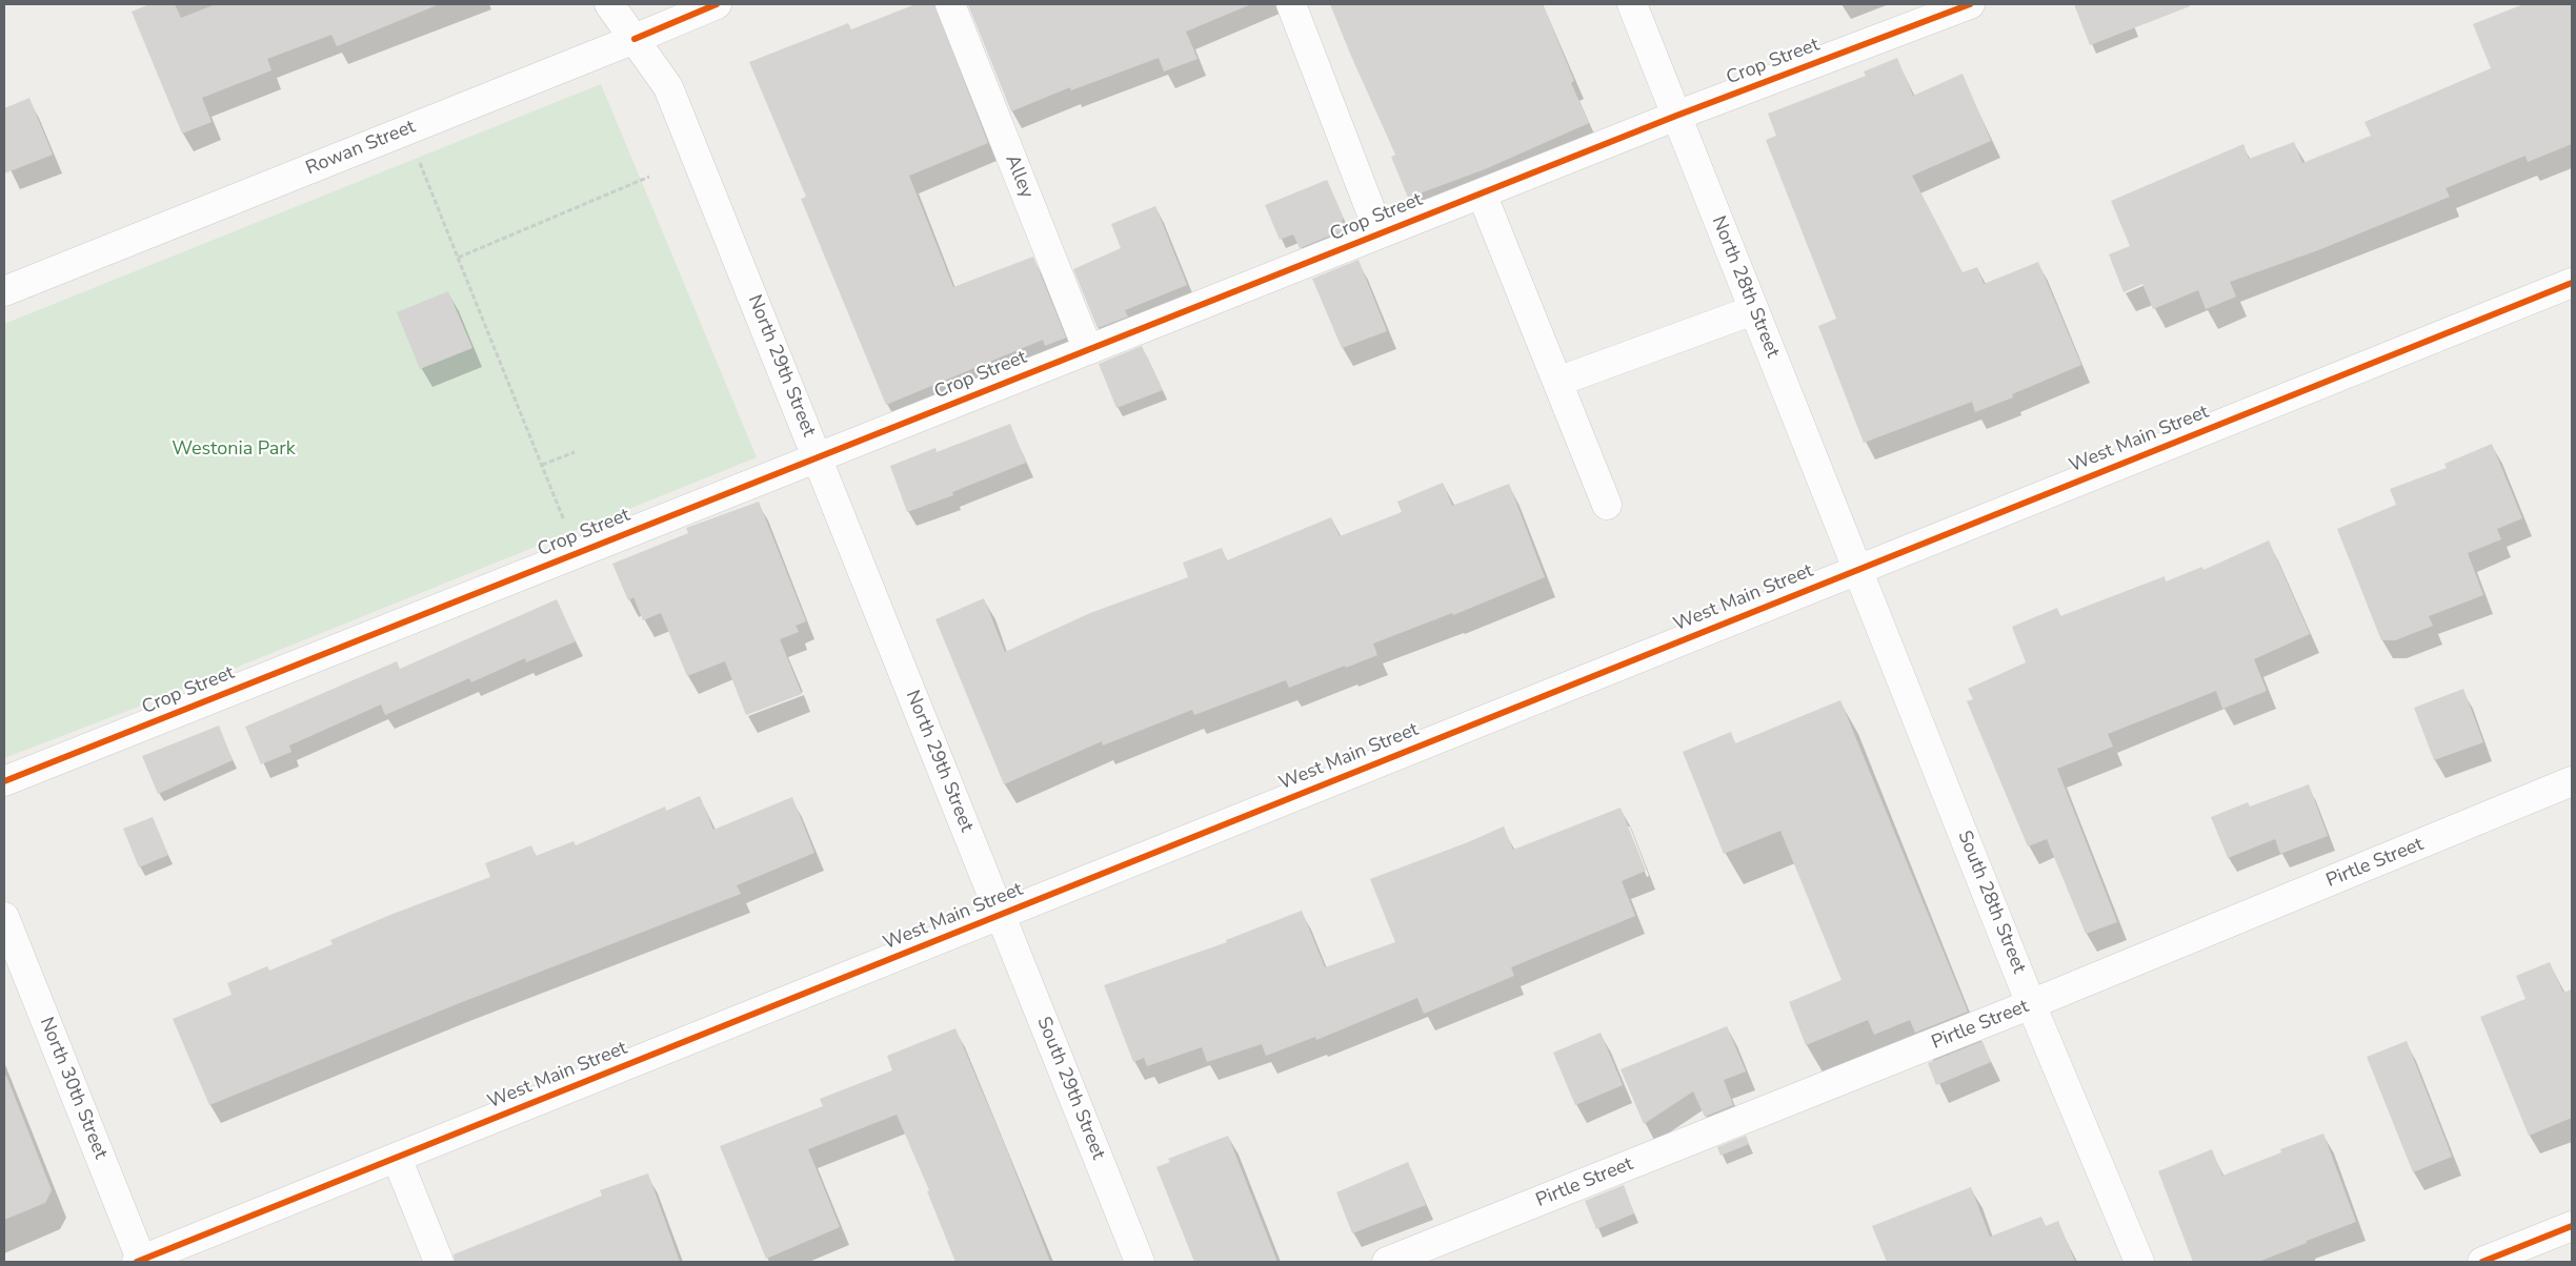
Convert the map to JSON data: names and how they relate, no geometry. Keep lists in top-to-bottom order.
{
  "streets": {
    "street": [
      "Crop Street",
      "Rowan Street",
      "Alley",
      "North 28th Street",
      "North 29th Street",
      "West Main Street",
      "Pirtle Street",
      "South 28th Street",
      "North 30th Street",
      "South 29th Street"
    ]
  },
  "crossings": [
    ["Crop Street", "Alley"],
    ["Crop Street", "North 28th Street"],
    ["Crop Street", "North 29th Street"],
    ["Rowan Street", "North 29th Street"],
    ["North 28th Street", "West Main Street"],
    ["North 28th Street", "South 28th Street"],
    ["North 29th Street", "West Main Street"],
    ["North 29th Street", "South 29th Street"],
    ["West Main Street", "South 28th Street"],
    ["West Main Street", "North 30th Street"],
    ["West Main Street", "South 29th Street"],
    ["Pirtle Street", "South 28th Street"]
  ],
  "parks": ["Westonia Park"]
}
